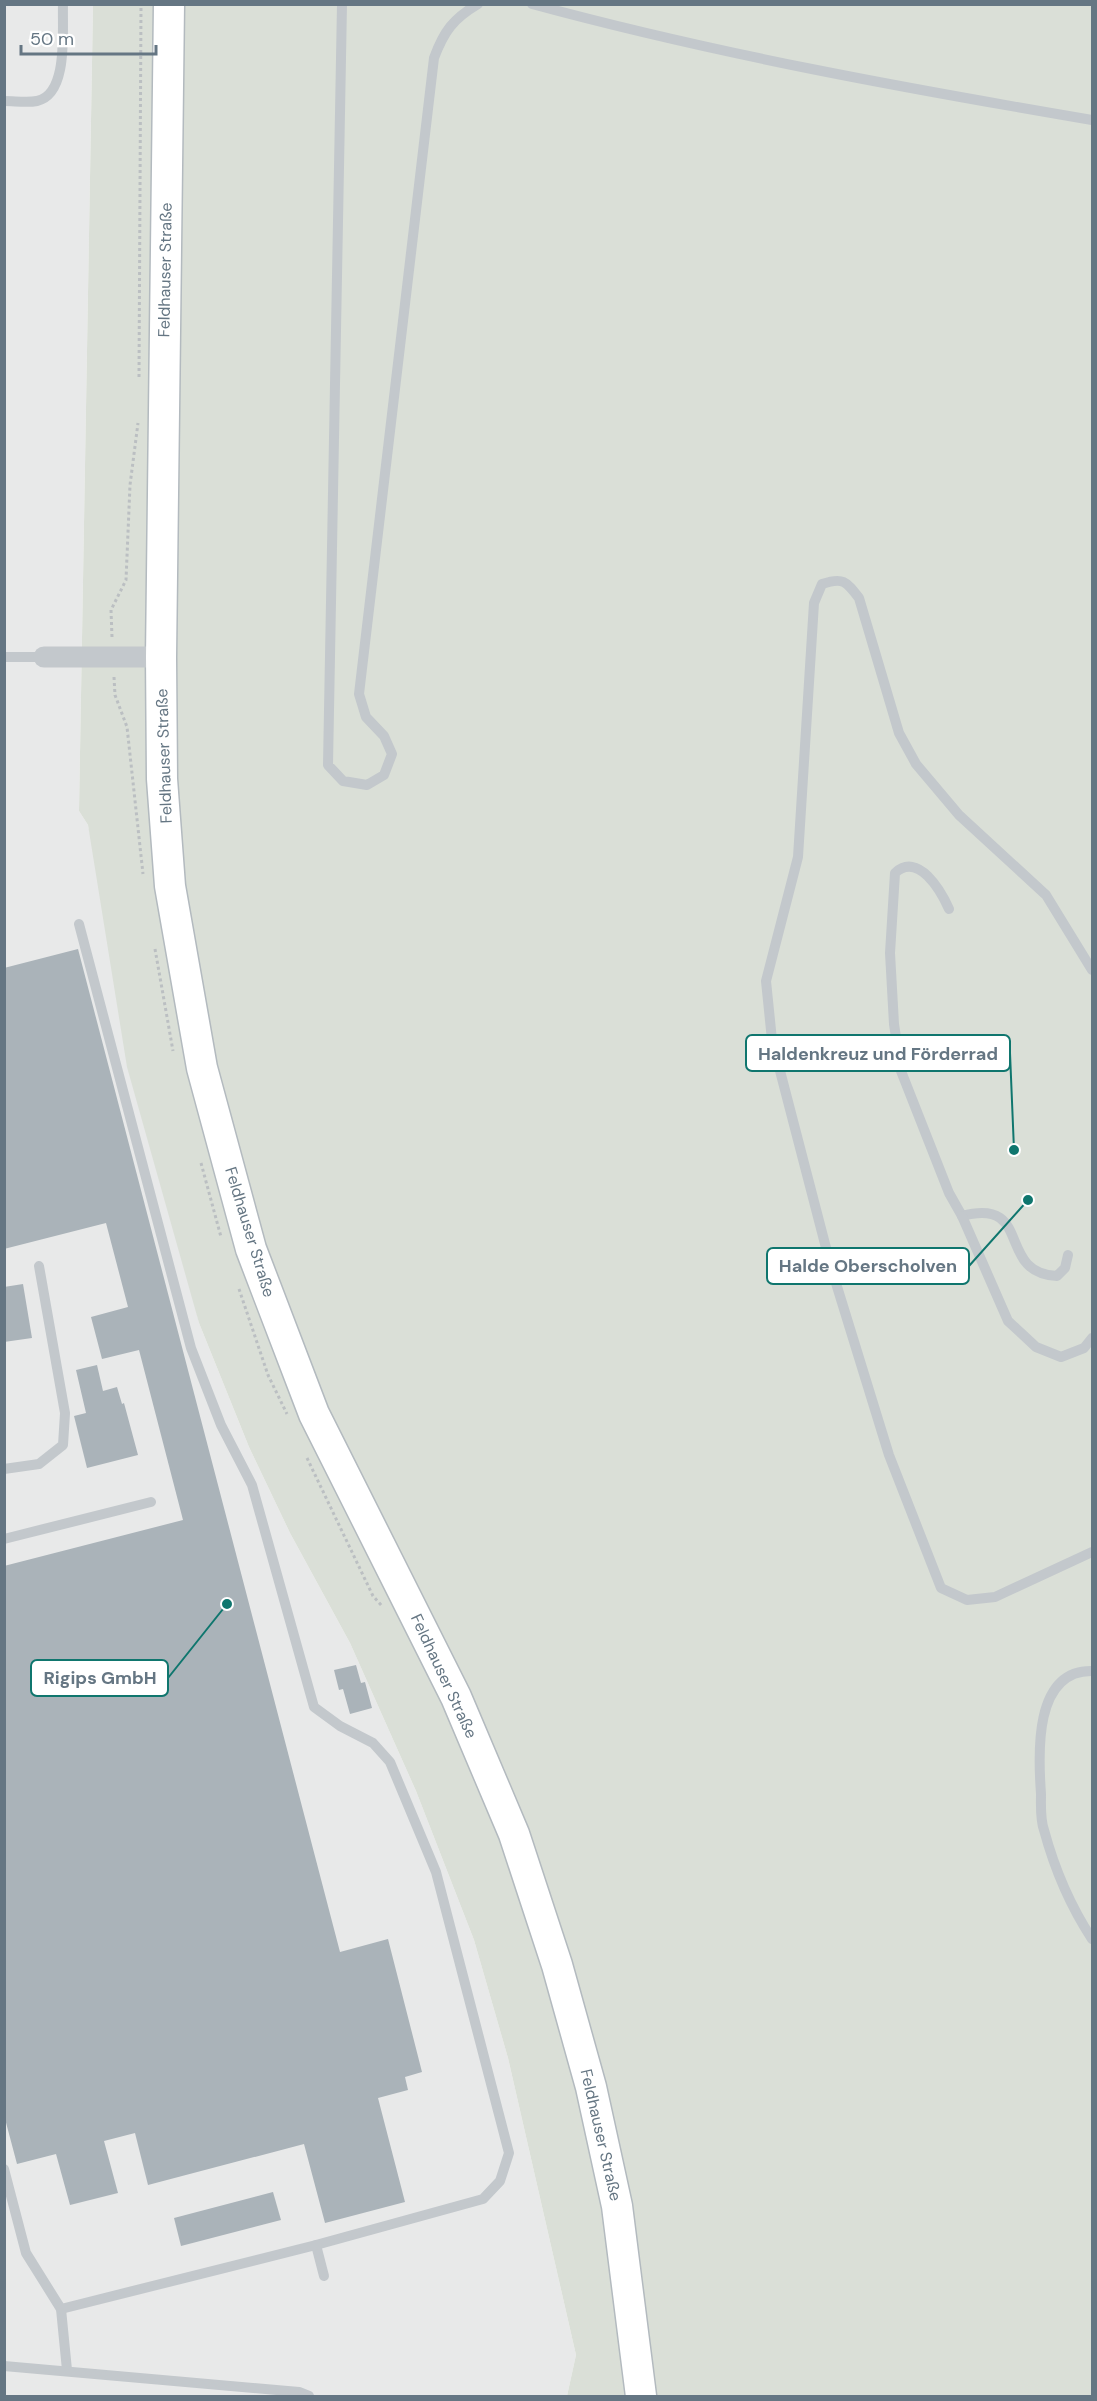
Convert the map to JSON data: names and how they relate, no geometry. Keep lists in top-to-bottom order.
{
  "streets": {
    "street": ["Feldhauser Straße"]
  },
  "places": ["Haldenkreuz und Förderrad", "Halde Oberscholven", "Rigips GmbH"],
  "scale_bar": "50 m"
}
